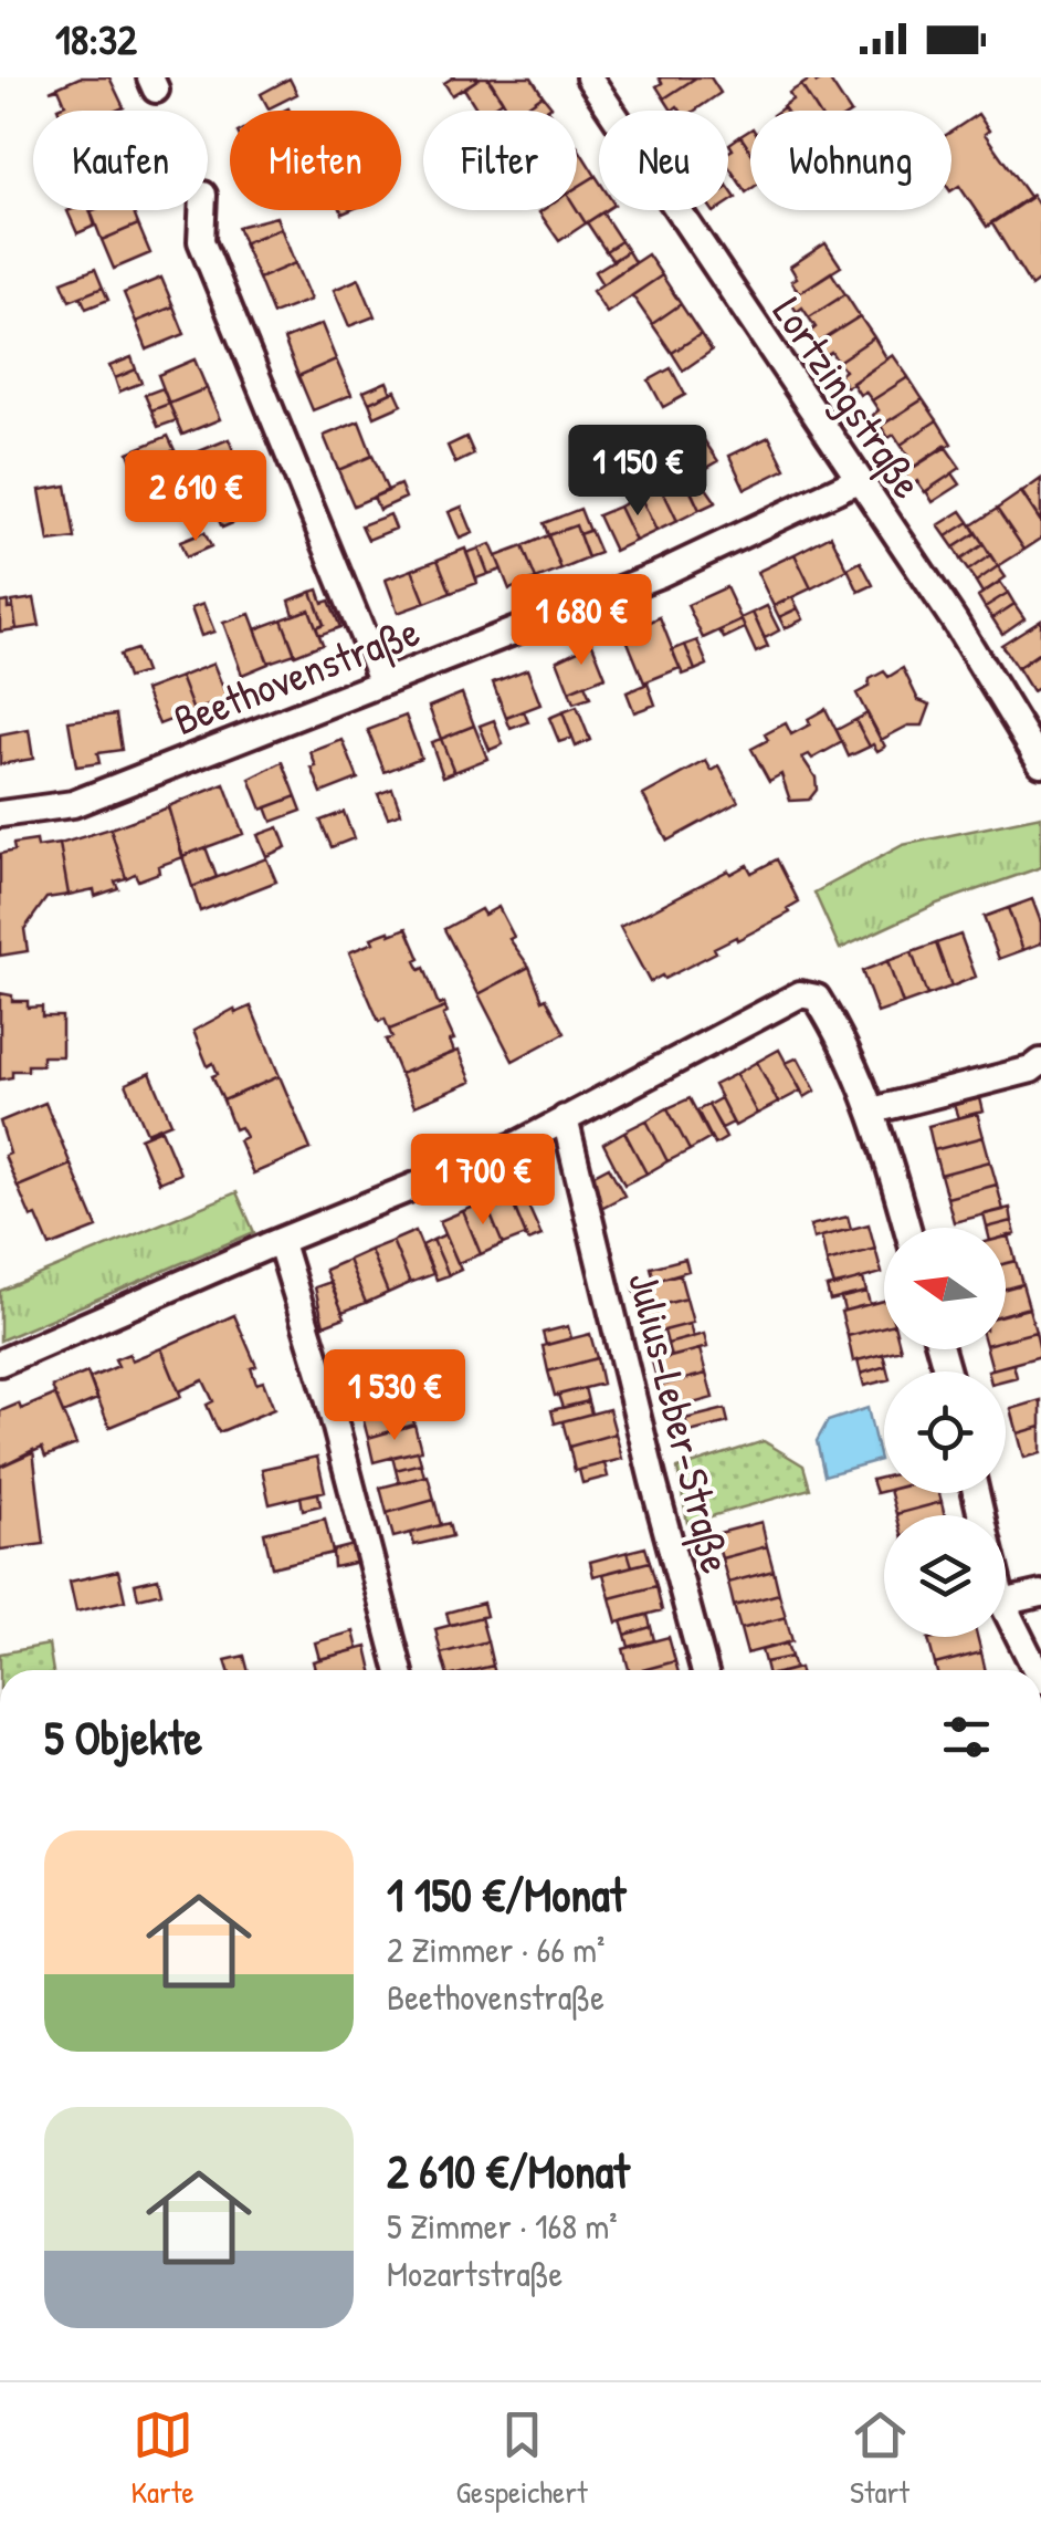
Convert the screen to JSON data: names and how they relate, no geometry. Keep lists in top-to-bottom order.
{
  "streets": {
    "street": ["Lortzingstraße", "Beethovenstraße", "Julius-Leber-Straße"]
  },
  "crossings": [
    ["Lortzingstraße", "Beethovenstraße"]
  ],
  "north": "left",
  "page": {
    "status": "18:32",
    "chip": [
      "Kaufen",
      "Mieten",
      "Filter",
      "Neu",
      "Wohnung"
    ],
    "price": [
      "1 150 €",
      "2 610 €",
      "1 680 €",
      "1 700 €",
      "1 530 €"
    ],
    "heading": "5 Objekte",
    "list": [
      {
        "name": "1 150 €/Monat",
        "note": "2 Zimmer · 66 m² · Beethovenstraße"
      },
      {
        "name": "2 610 €/Monat",
        "note": "5 Zimmer · 168 m² · Mozartstraße"
      }
    ],
    "tabs": ["Karte", "Gespeichert", "Start"]
  }
}
